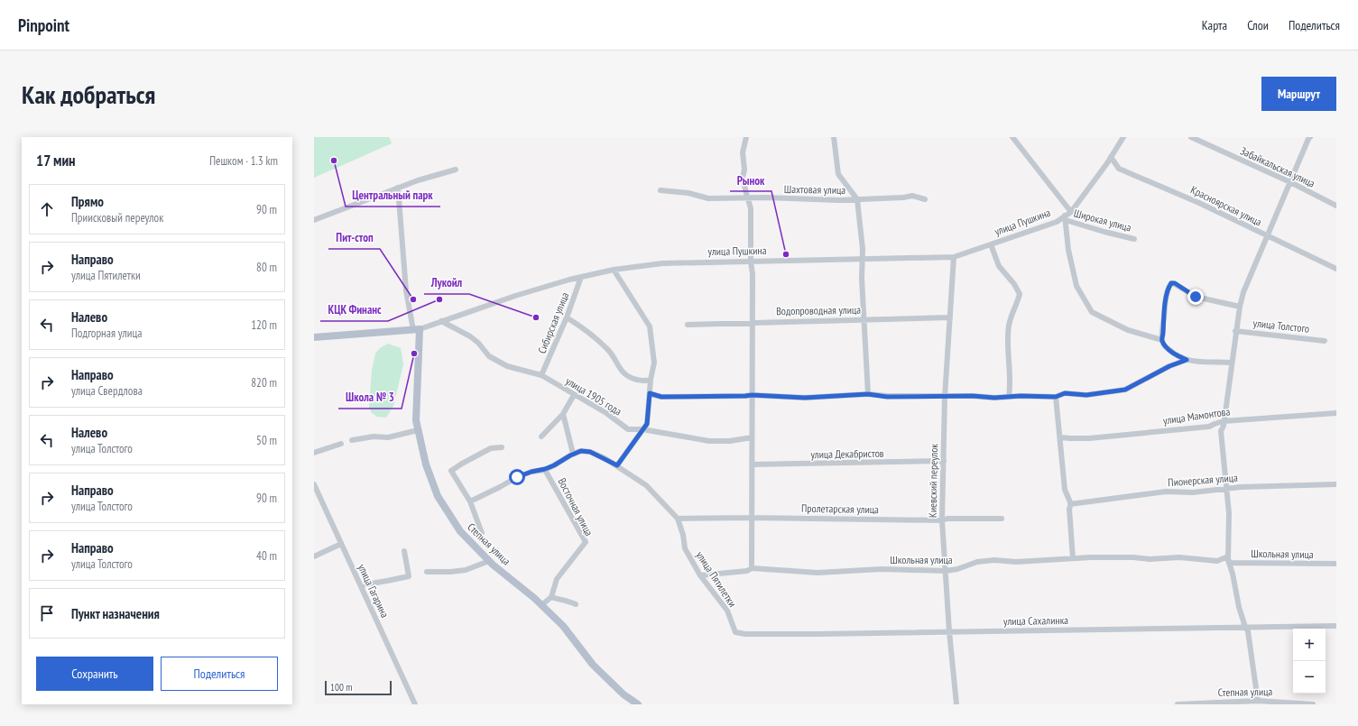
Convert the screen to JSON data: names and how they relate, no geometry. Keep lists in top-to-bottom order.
{
  "streets": {
    "main road": ["улица Пушкина", "Степная улица"],
    "street": [
      "Забайкальская улица",
      "Шахтовая улица",
      "Красноярская улица",
      "Широкая улица",
      "Водопроводная улица",
      "Сибирская улица",
      "улица Толстого",
      "улица 1905 года",
      "улица Мамонтова",
      "улица Декабристов",
      "Пионерская улица",
      "Киевский переулок",
      "Восточная улица",
      "Пролетарская улица",
      "Школьная улица",
      "улица Пятилетки",
      "улица Гагарина",
      "улица Сахалинка"
    ]
  },
  "crossings": [
    ["Красноярская улица", "улица Пушкина"],
    ["Широкая улица", "улица Пушкина"],
    ["улица Пушкина", "Сибирская улица"],
    ["улица Пушкина", "улица 1905 года"],
    ["улица Пушкина", "Киевский переулок"],
    ["улица Пушкина", "Степная улица"],
    ["Водопроводная улица", "Киевский переулок"],
    ["Сибирская улица", "улица 1905 года"],
    ["улица Декабристов", "Киевский переулок"],
    ["Киевский переулок", "Пролетарская улица"],
    ["Киевский переулок", "Школьная улица"],
    ["Киевский переулок", "улица Сахалинка"],
    ["Пролетарская улица", "улица Пятилетки"],
    ["Школьная улица", "улица Пятилетки"],
    ["улица Пятилетки", "улица Сахалинка"]
  ],
  "places": [
    "Центральный парк",
    "Рынок",
    "Пит-стоп",
    "КЦК Финанс",
    "Лукойл",
    "Школа № 3"
  ],
  "scale_bar": "100 m",
  "page": {
    "header": "Pinpoint",
    "nav": ["Карта", "Слои", "Поделиться"],
    "buttons": [
      "Маршрут",
      ["Сохранить", "Поделиться"]
    ],
    "title": "Как добраться",
    "heading": ["17 мин", "Пешком · 1.3 km"],
    "list": [
      ["Прямо", "Приисковый переулок", "90 m"],
      ["Направо", "улица Пятилетки", "80 m"],
      ["Налево", "Подгорная улица", "120 m"],
      ["Направо", "улица Свердлова", "820 m"],
      ["Налево", "улица Толстого", "50 m"],
      ["Направо", "улица Толстого", "90 m"],
      ["Направо", "улица Толстого", "40 m"],
      "Пункт назначения"
    ],
    "map_buttons": ["+", "−"],
    "scale": "100 m"
  }
}
